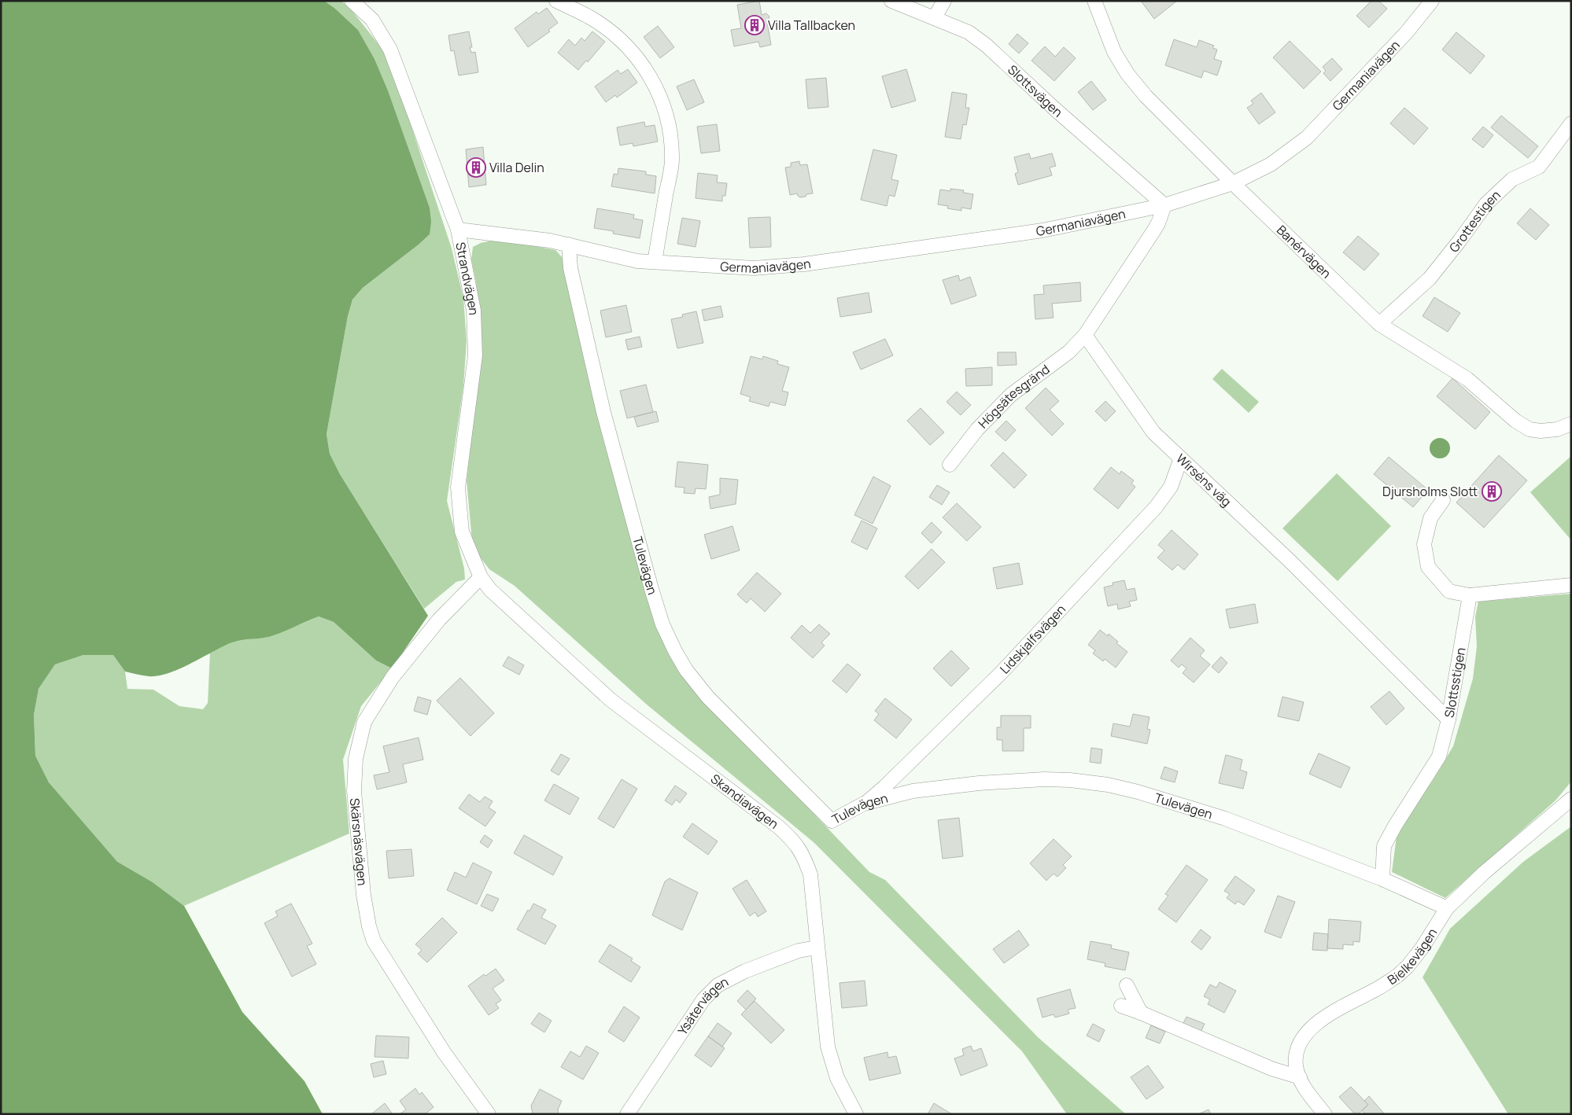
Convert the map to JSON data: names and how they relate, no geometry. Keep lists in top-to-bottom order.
{
  "streets": {
    "street": [
      "Germaniavägen",
      "Slottsvägen",
      "Grottestigen",
      "Banérvägen",
      "Strandvägen",
      "Högsätesgränd",
      "Wirséns väg",
      "Tulevägen",
      "Lidskjalfsvägen",
      "Slottsstigen",
      "Skandiavägen",
      "Skärsnäsvägen",
      "Bielkevägen",
      "Ysätervägen"
    ]
  },
  "crossings": [
    ["Germaniavägen", "Slottsvägen"],
    ["Germaniavägen", "Banérvägen"],
    ["Germaniavägen", "Strandvägen"],
    ["Germaniavägen", "Tulevägen"],
    ["Grottestigen", "Banérvägen"],
    ["Strandvägen", "Skandiavägen"],
    ["Strandvägen", "Skärsnäsvägen"],
    ["Högsätesgränd", "Wirséns väg"],
    ["Wirséns väg", "Lidskjalfsvägen"],
    ["Wirséns väg", "Slottsstigen"],
    ["Tulevägen", "Lidskjalfsvägen"],
    ["Tulevägen", "Slottsstigen"],
    ["Tulevägen", "Bielkevägen"],
    ["Skandiavägen", "Skärsnäsvägen"],
    ["Skandiavägen", "Ysätervägen"]
  ],
  "places": {
    "building": ["Villa Tallbacken", "Villa Delin", "Djursholms Slott"]
  }
}
